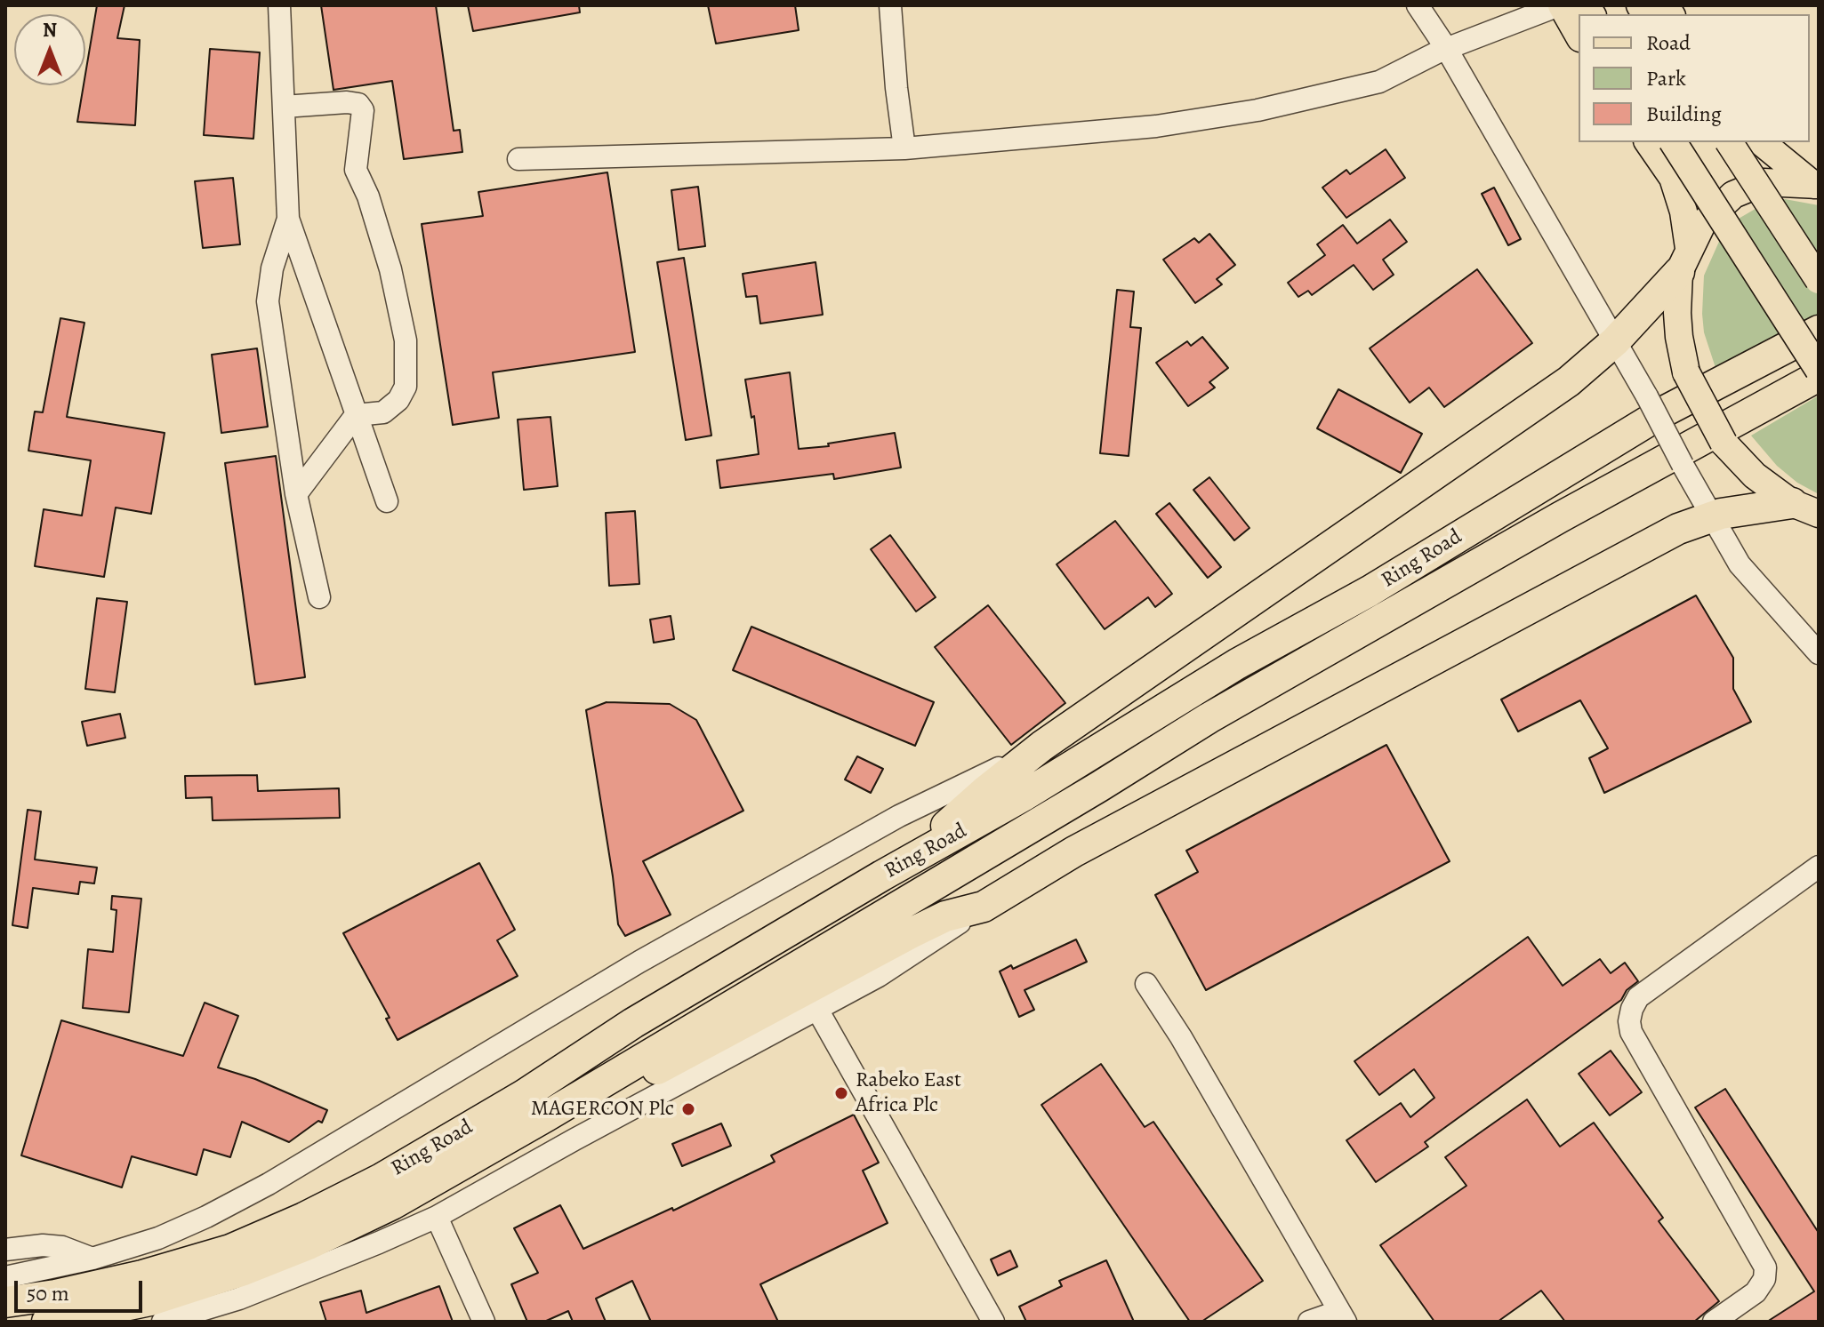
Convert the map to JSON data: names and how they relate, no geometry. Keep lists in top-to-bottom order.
{
  "streets": {
    "highway": ["Ring Road"]
  },
  "places": ["Rabeko East Africa Plc", "MAGERCON Plc"],
  "legend": ["Road", "Park", "Building"],
  "scale_bar": "50 m",
  "north": "top"
}
